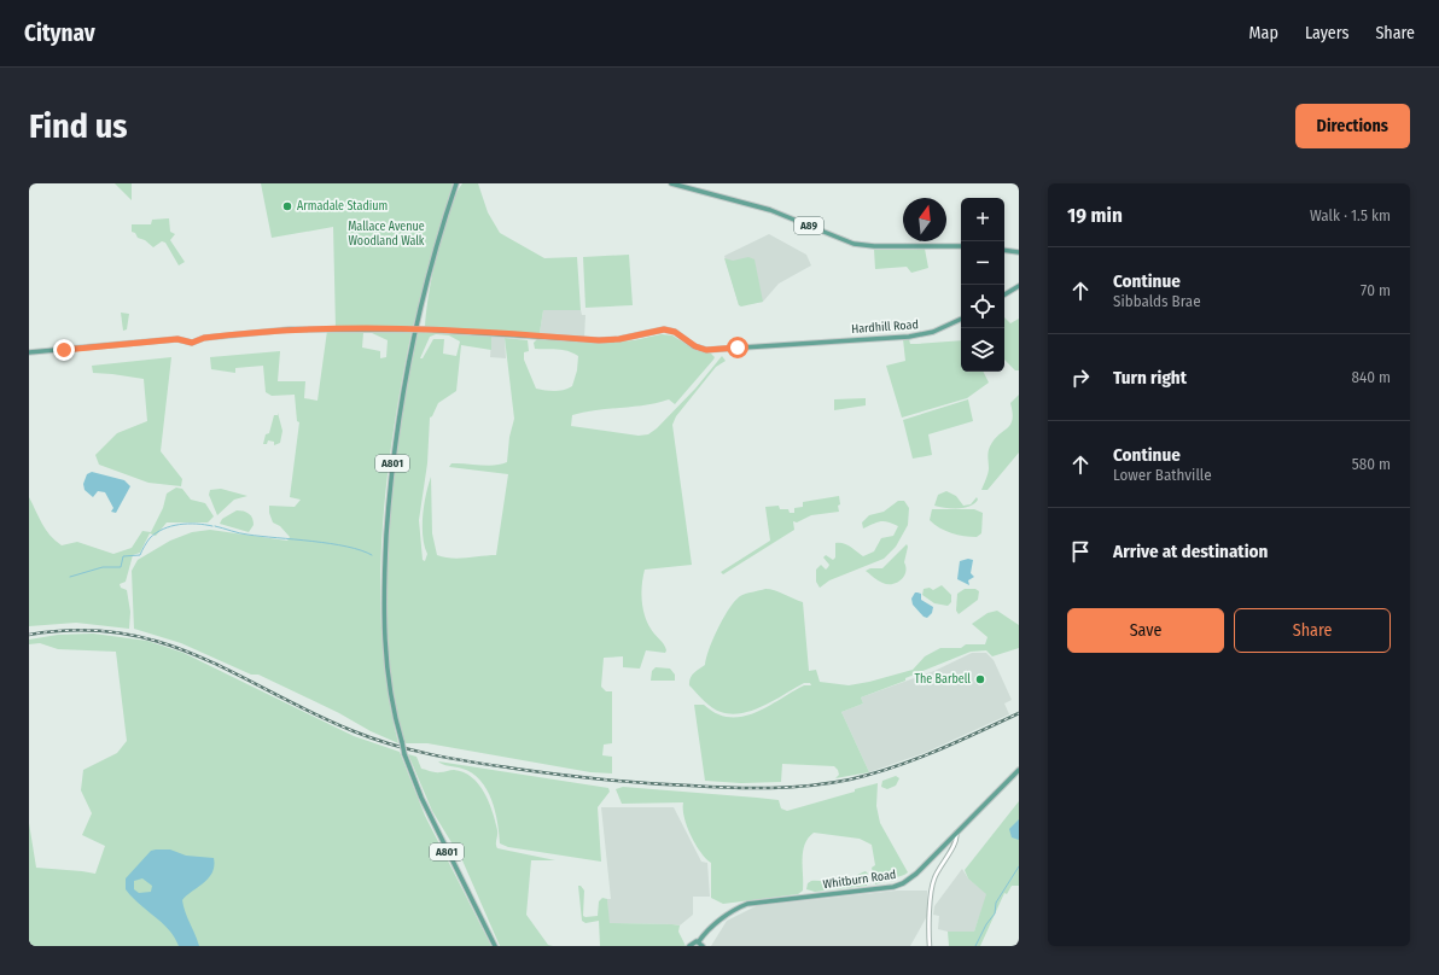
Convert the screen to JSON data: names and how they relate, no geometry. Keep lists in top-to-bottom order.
{
  "streets": {
    "main road": [
      "A89",
      "Hardhill Road",
      "A801",
      "Whitburn Road"
    ]
  },
  "parks": ["Mallace Avenue Woodland Walk"],
  "places": ["Armadale Stadium", "The Barbell"],
  "north": "top",
  "page": {
    "header": "Citynav",
    "nav": ["Map", "Layers", "Share"],
    "buttons": [
      "Directions",
      ["Save", "Share"]
    ],
    "title": "Find us",
    "heading": ["19 min", "Walk · 1.5 km"],
    "map_buttons": ["+", "−"],
    "list": [
      ["Continue", "Sibbalds Brae", "70 m"],
      ["Turn right", "840 m"],
      ["Continue", "Lower Bathville", "580 m"],
      "Arrive at destination"
    ]
  }
}
